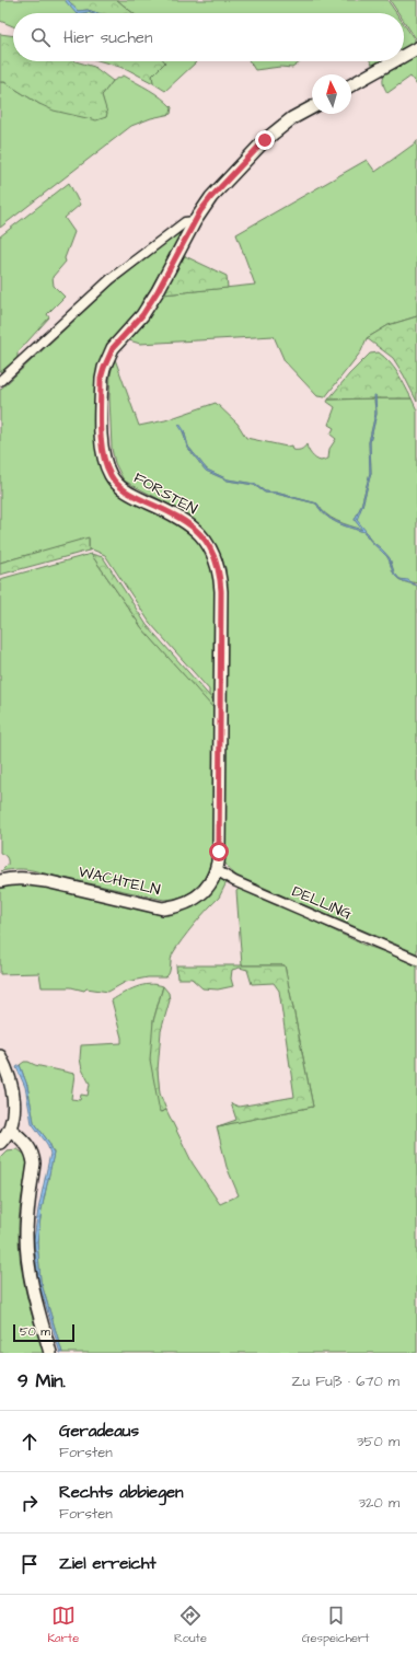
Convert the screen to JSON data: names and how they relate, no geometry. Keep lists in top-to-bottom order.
{
  "streets": {
    "street": ["FORSTEN", "WACHTELN", "DELLING"]
  },
  "crossings": [
    ["FORSTEN", "WACHTELN"],
    ["FORSTEN", "DELLING"],
    ["WACHTELN", "DELLING"]
  ],
  "scale_bar": "50 m",
  "north": "top",
  "page": {
    "search": "Hier suchen",
    "scale": "50 m",
    "heading": ["9 Min.", "Zu Fuß · 670 m"],
    "list": [
      ["Geradeaus", "Forsten", "350 m"],
      ["Rechts abbiegen", "Forsten", "320 m"],
      "Ziel erreicht"
    ],
    "nav": ["Karte", "Route", "Gespeichert"]
  }
}
